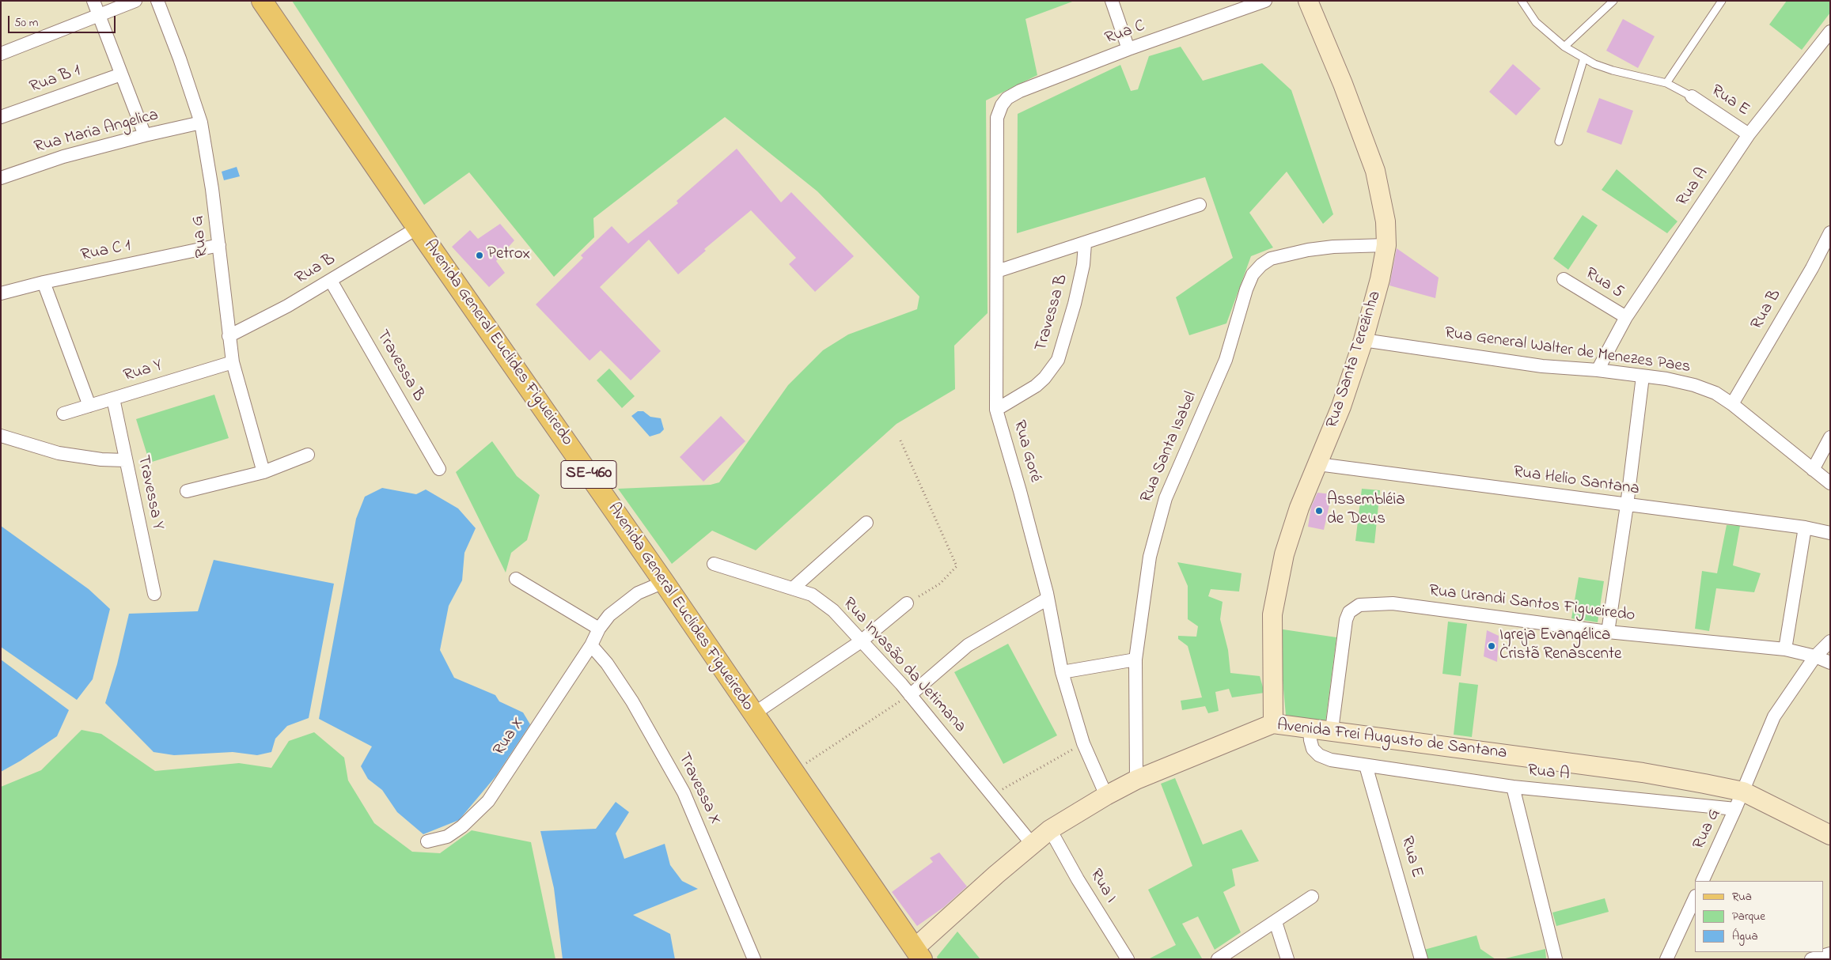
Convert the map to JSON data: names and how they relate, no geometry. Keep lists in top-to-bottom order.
{
  "streets": {
    "main road": ["Avenida General Euclides Figueiredo", "SE-460"],
    "street": [
      "Rua C",
      "Rua B 1",
      "Rua E",
      "Rua Maria Angelica",
      "Rua A",
      "Rua G",
      "Rua C 1",
      "Rua B",
      "Rua 5",
      "Travessa B",
      "Rua General Walter de Menezes Paes",
      "Rua Santa Terezinha",
      "Rua Y",
      "Rua Santa Isabel",
      "Rua Goré",
      "Rua Helio Santana",
      "Travessa Y",
      "Rua Urandi Santos Figueiredo",
      "Rua Invasão da Jetimana",
      "Rua X",
      "Avenida Frei Augusto de Santana",
      "Travessa X",
      "Rua I"
    ]
  },
  "crossings": [
    ["Rua C", "Rua Goré"],
    ["Rua E", "Rua A"],
    ["Rua Maria Angelica", "Rua G"],
    ["Rua A", "Rua G"],
    ["Rua A", "Rua 5"],
    ["Rua A", "Rua General Walter de Menezes Paes"],
    ["Rua A", "Avenida Frei Augusto de Santana"],
    ["Rua G", "Rua C 1"],
    ["Rua G", "Rua B"],
    ["Rua G", "Rua Y"],
    ["Rua G", "Rua Urandi Santos Figueiredo"],
    ["Rua G", "Avenida Frei Augusto de Santana"],
    ["Rua B", "Travessa B"],
    ["Rua B", "Avenida General Euclides Figueiredo"],
    ["Rua B", "Rua General Walter de Menezes Paes"],
    ["Travessa B", "Rua Goré"],
    ["Avenida General Euclides Figueiredo", "Rua X"],
    ["Avenida General Euclides Figueiredo", "Avenida Frei Augusto de Santana"],
    ["Rua General Walter de Menezes Paes", "Rua Santa Terezinha"],
    ["Rua Santa Terezinha", "Rua Santa Isabel"],
    ["Rua Santa Terezinha", "Rua Helio Santana"],
    ["Rua Santa Terezinha", "Avenida Frei Augusto de Santana"],
    ["Rua Y", "Travessa Y"],
    ["Rua Santa Isabel", "Avenida Frei Augusto de Santana"],
    ["Rua Goré", "Avenida Frei Augusto de Santana"],
    ["Rua Urandi Santos Figueiredo", "Avenida Frei Augusto de Santana"],
    ["Rua Invasão da Jetimana", "Avenida Frei Augusto de Santana"],
    ["Rua X", "Travessa X"],
    ["Avenida Frei Augusto de Santana", "Rua I"]
  ],
  "places": ["Petrox", "Assembléia de Deus", "Igreja Evangélica Cristã Renascente"],
  "legend": ["Rua", "Parque", "Água"],
  "scale_bar": "50 m"
}
